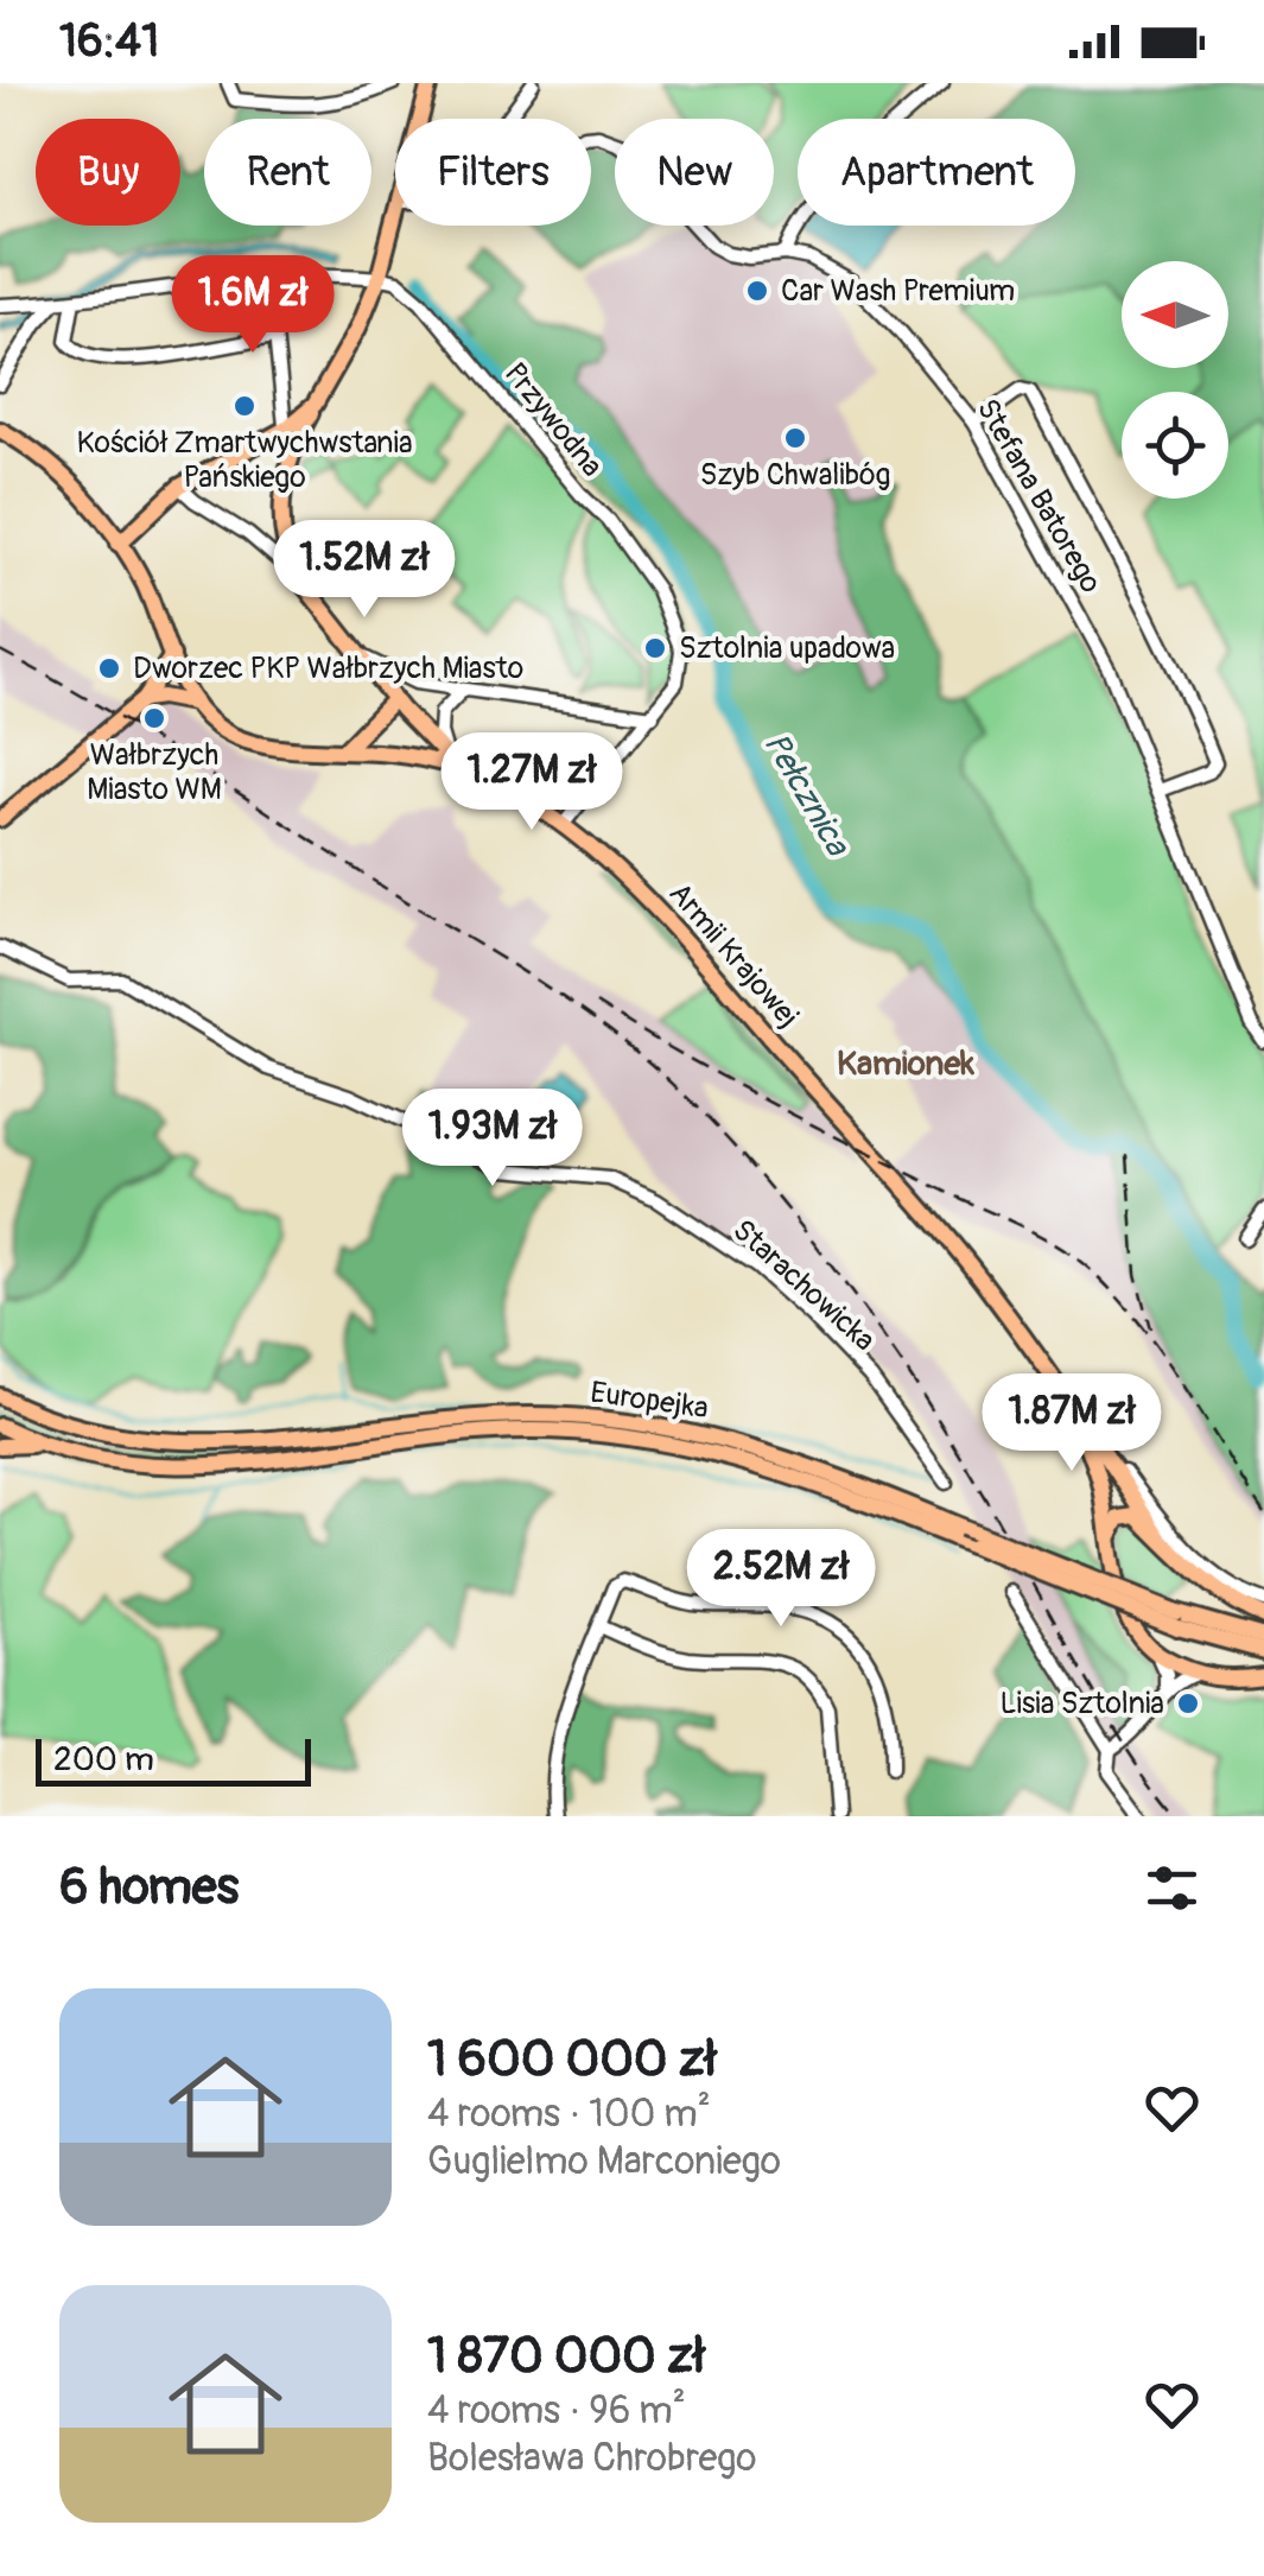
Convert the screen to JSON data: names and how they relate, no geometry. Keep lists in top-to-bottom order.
{
  "streets": {
    "main road": ["Armii Krajowej", "Europejka"],
    "street": ["Przywodna", "Stefana Batorego", "Starachowicka"]
  },
  "districts": ["Kamionek"],
  "water": ["Pełcznica"],
  "places": [
    "Car Wash Premium",
    "Kościół Zmartwychwstania Pańskiego",
    "Szyb Chwalibóg",
    "Sztolnia upadowa",
    "Dworzec PKP Wałbrzych Miasto",
    "Wałbrzych Miasto WM",
    "Lisia Sztolnia"
  ],
  "scale_bar": "200 m",
  "north": "left",
  "page": {
    "status": "16:41",
    "chip": [
      "Buy",
      "Rent",
      "Filters",
      "New",
      "Apartment"
    ],
    "price": [
      "1.6M zł",
      "1.52M zł",
      "1.27M zł",
      "1.93M zł",
      "1.87M zł",
      "2.52M zł"
    ],
    "scale": "200 m",
    "heading": "6 homes",
    "list": [
      {
        "name": "1 600 000 zł",
        "note": "4 rooms · 100 m² · Guglielmo Marconiego"
      },
      {
        "name": "1 870 000 zł",
        "note": "4 rooms · 96 m² · Bolesława Chrobrego"
      }
    ]
  }
}
